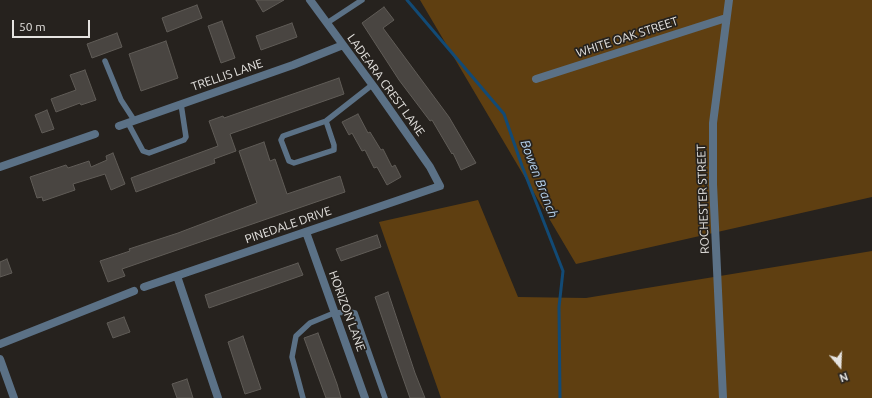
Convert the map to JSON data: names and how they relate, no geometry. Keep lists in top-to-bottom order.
{
  "streets": {
    "street": [
      "WHITE OAK STREET",
      "TRELLIS LANE",
      "LADEARA CREST LANE",
      "ROCHESTER STREET",
      "PINEDALE DRIVE",
      "HORIZON LANE"
    ]
  },
  "crossings": [
    ["WHITE OAK STREET", "ROCHESTER STREET"],
    ["TRELLIS LANE", "LADEARA CREST LANE"],
    ["LADEARA CREST LANE", "PINEDALE DRIVE"],
    ["PINEDALE DRIVE", "HORIZON LANE"]
  ],
  "water": ["Bowen Branch"],
  "scale_bar": "50 m",
  "north": "bottom"
}
